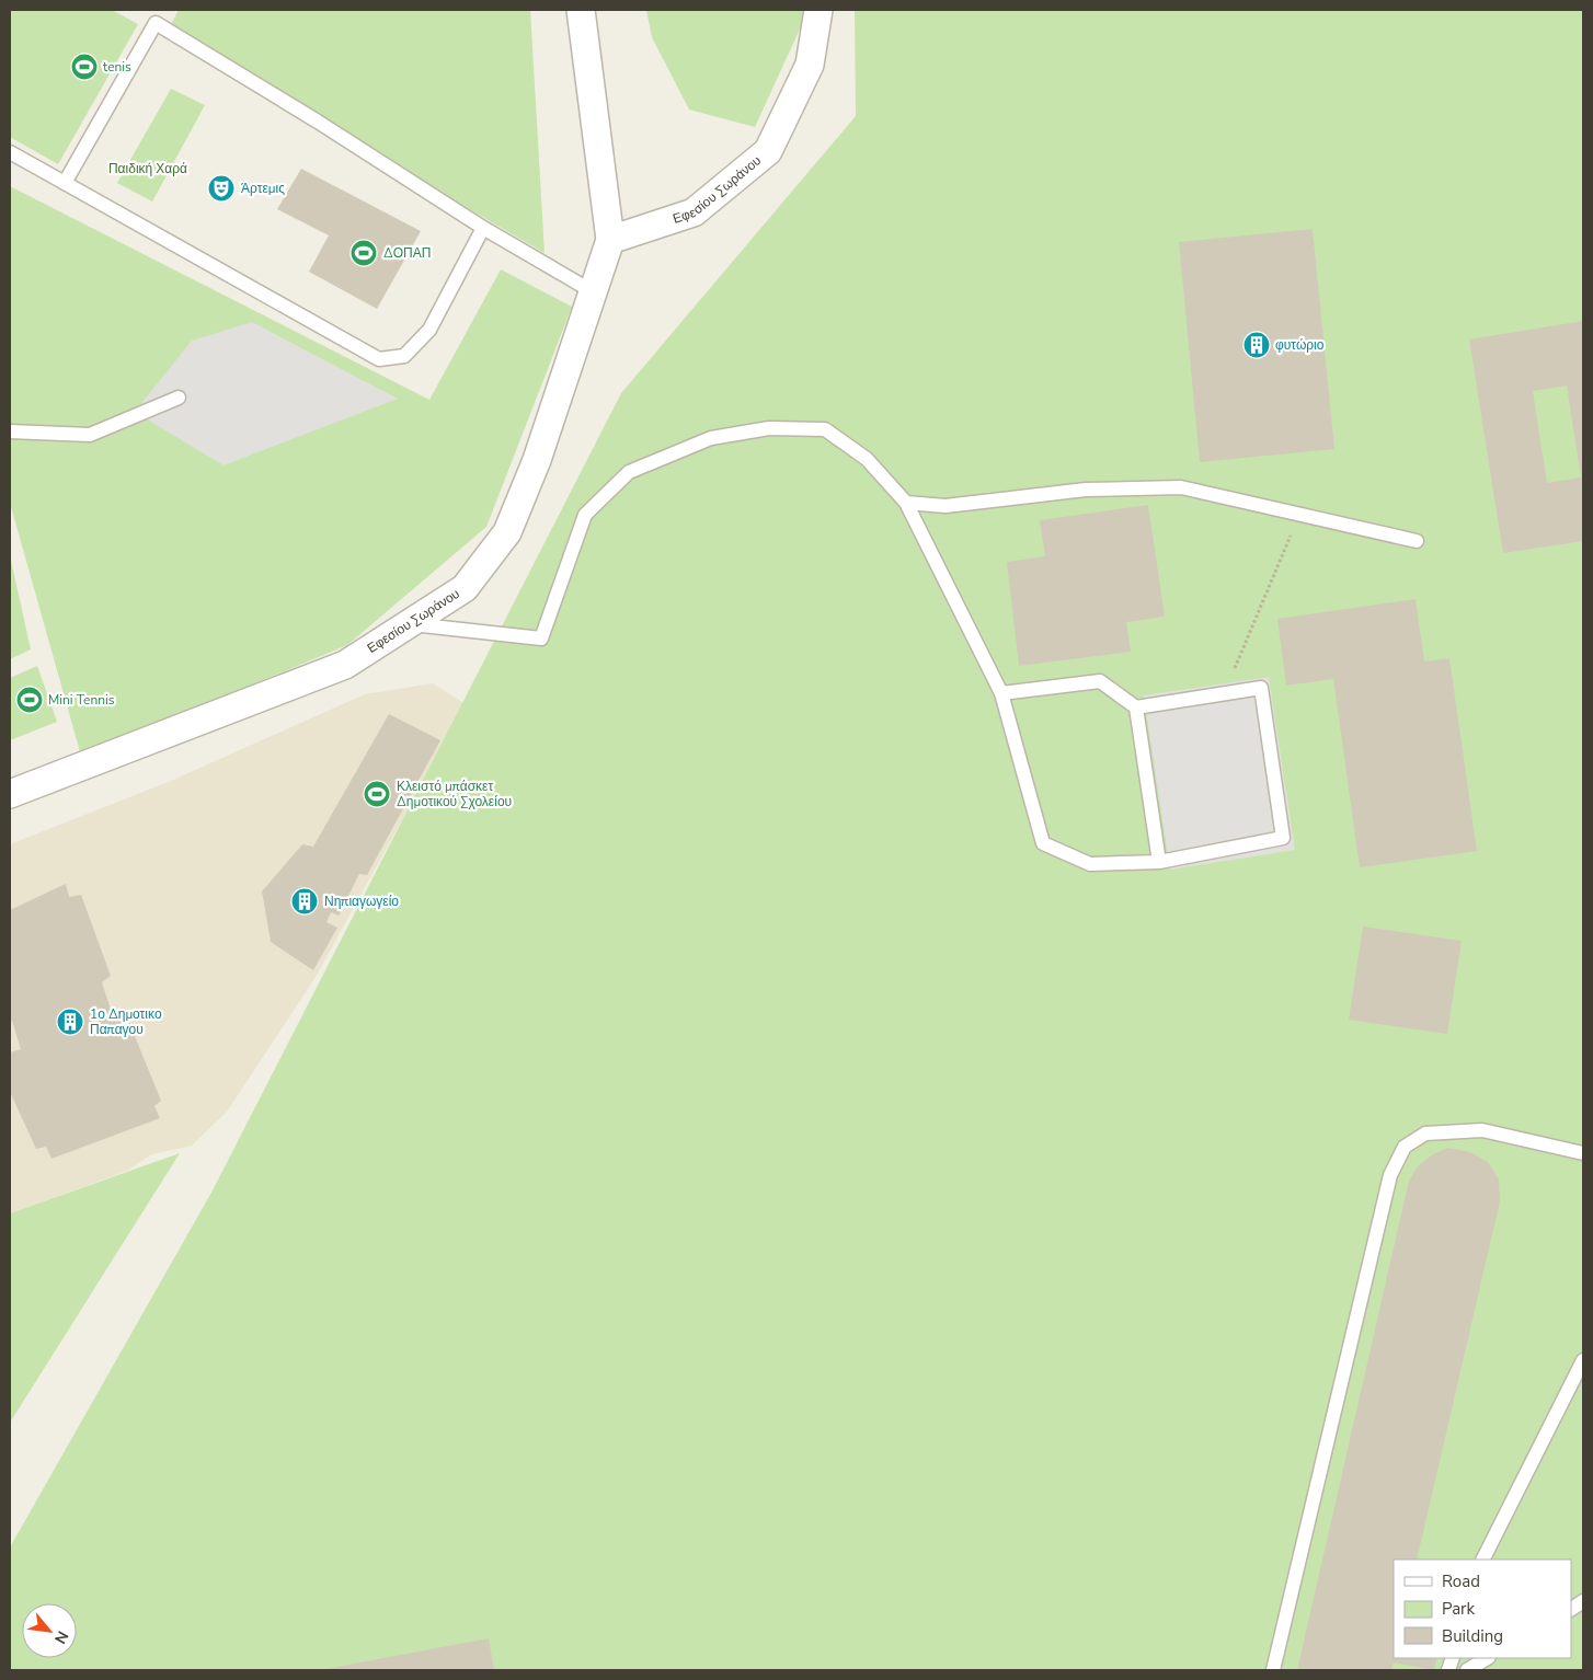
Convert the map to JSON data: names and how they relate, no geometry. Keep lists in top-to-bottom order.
{
  "streets": {
    "street": ["Εφεσίου Σωράνου"]
  },
  "parks": ["Παιδική Χαρά"],
  "places": {
    "sports": [
      "tenis",
      "ΔΟΠΑΠ",
      "Mini Tennis",
      "Κλειστό μπάσκετ Δημοτικού Σχολείου"
    ],
    "theatre": ["Άρτεμις"],
    "building": ["φυτώριο", "Νηπιαγωγείο", "1ο Δημοτικο Παπαγου"]
  },
  "legend": ["Road", "Park", "Building"],
  "north": "bottom right"
}
